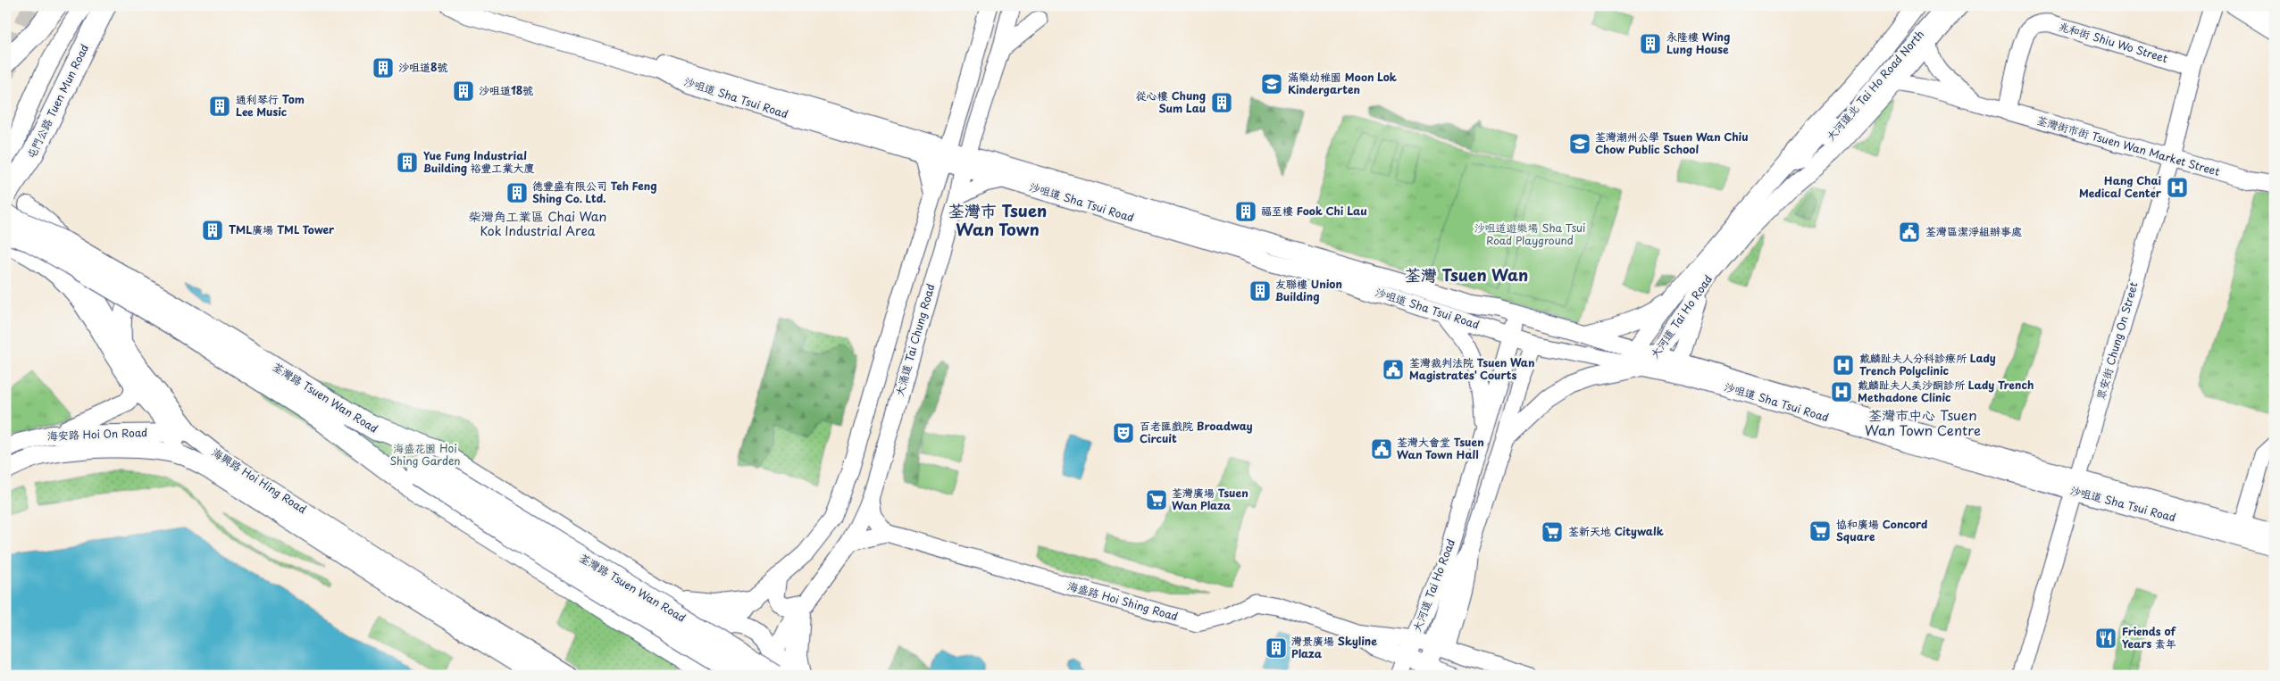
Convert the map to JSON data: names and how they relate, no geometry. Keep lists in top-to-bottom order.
{
  "streets": {
    "highway": ["屯門公路 Tuen Mun Road", "荃灣路 Tsuen Wan Road"],
    "main road": [
      "兆和街 Shiu Wo Street",
      "大河道北 Tai Ho Road North",
      "沙咀道 Sha Tsui Road",
      "荃灣街市街 Tsuen Wan Market Street",
      "大河道 Tai Ho Road",
      "大涌道 Tai Chung Road",
      "眾安街 Chung On Street",
      "海安路 Hoi On Road",
      "海興路 Hoi Hing Road",
      "海盛路 Hoi Shing Road"
    ]
  },
  "crossings": [
    ["兆和街 Shiu Wo Street", "荃灣街市街 Tsuen Wan Market Street"],
    ["兆和街 Shiu Wo Street", "眾安街 Chung On Street"],
    ["大河道北 Tai Ho Road North", "大河道 Tai Ho Road"],
    ["沙咀道 Sha Tsui Road", "大河道 Tai Ho Road"],
    ["沙咀道 Sha Tsui Road", "大涌道 Tai Chung Road"],
    ["沙咀道 Sha Tsui Road", "眾安街 Chung On Street"],
    ["屯門公路 Tuen Mun Road", "海興路 Hoi Hing Road"],
    ["荃灣街市街 Tsuen Wan Market Street", "大河道 Tai Ho Road"],
    ["荃灣街市街 Tsuen Wan Market Street", "眾安街 Chung On Street"],
    ["大河道 Tai Ho Road", "海盛路 Hoi Shing Road"],
    ["大涌道 Tai Chung Road", "荃灣路 Tsuen Wan Road"],
    ["海安路 Hoi On Road", "海興路 Hoi Hing Road"]
  ],
  "districts": [
    "荃灣市 Tsuen Wan Town",
    "柴灣角工業區 Chai Wan Kok Industrial Area",
    "荃灣 Tsuen Wan",
    "荃灣市中心 Tsuen Wan Town Centre"
  ],
  "parks": ["沙咀道遊樂場 Sha Tsui Road Playground", "海盛花園 Hoi Shing Garden"],
  "places": {
    "building": [
      "永隆樓 Wing Lung House",
      "沙咀道8號",
      "沙咀道18號",
      "從心樓 Chung Sum Lau",
      "通利琴行 Tom Lee Music",
      "Yue Fung Industrial Building 裕豐工業大廈",
      "德豐盛有限公司 Teh Feng Shing Co. Ltd.",
      "福至樓 Fook Chi Lau",
      "TML廣場 TML Tower",
      "友聯樓 Union Building",
      "灣景廣場 Skyline Plaza"
    ],
    "school or university": ["滿樂幼稚園 Moon Lok Kindergarten", "荃灣潮州公學 Tsuen Wan Chiu Chow Public School"],
    "hospital": ["Hang Chai Medical Center", "戴麟趾夫人分科診療所 Lady Trench Polyclinic", "戴麟趾夫人美沙酮診所 Lady Trench Methadone Clinic"],
    "public building": ["荃灣區潔淨組辦事處", "荃灣裁判法院 Tsuen Wan Magistrates' Courts", "荃灣大會堂 Tsuen Wan Town Hall"],
    "theatre": ["百老匯戲院 Broadway Circuit"],
    "supermarket": ["荃灣廣場 Tsuen Wan Plaza", "協和廣場 Concord Square", "荃新天地 Citywalk"],
    "restaurant": ["Friends of Years 素年"]
  }
}
